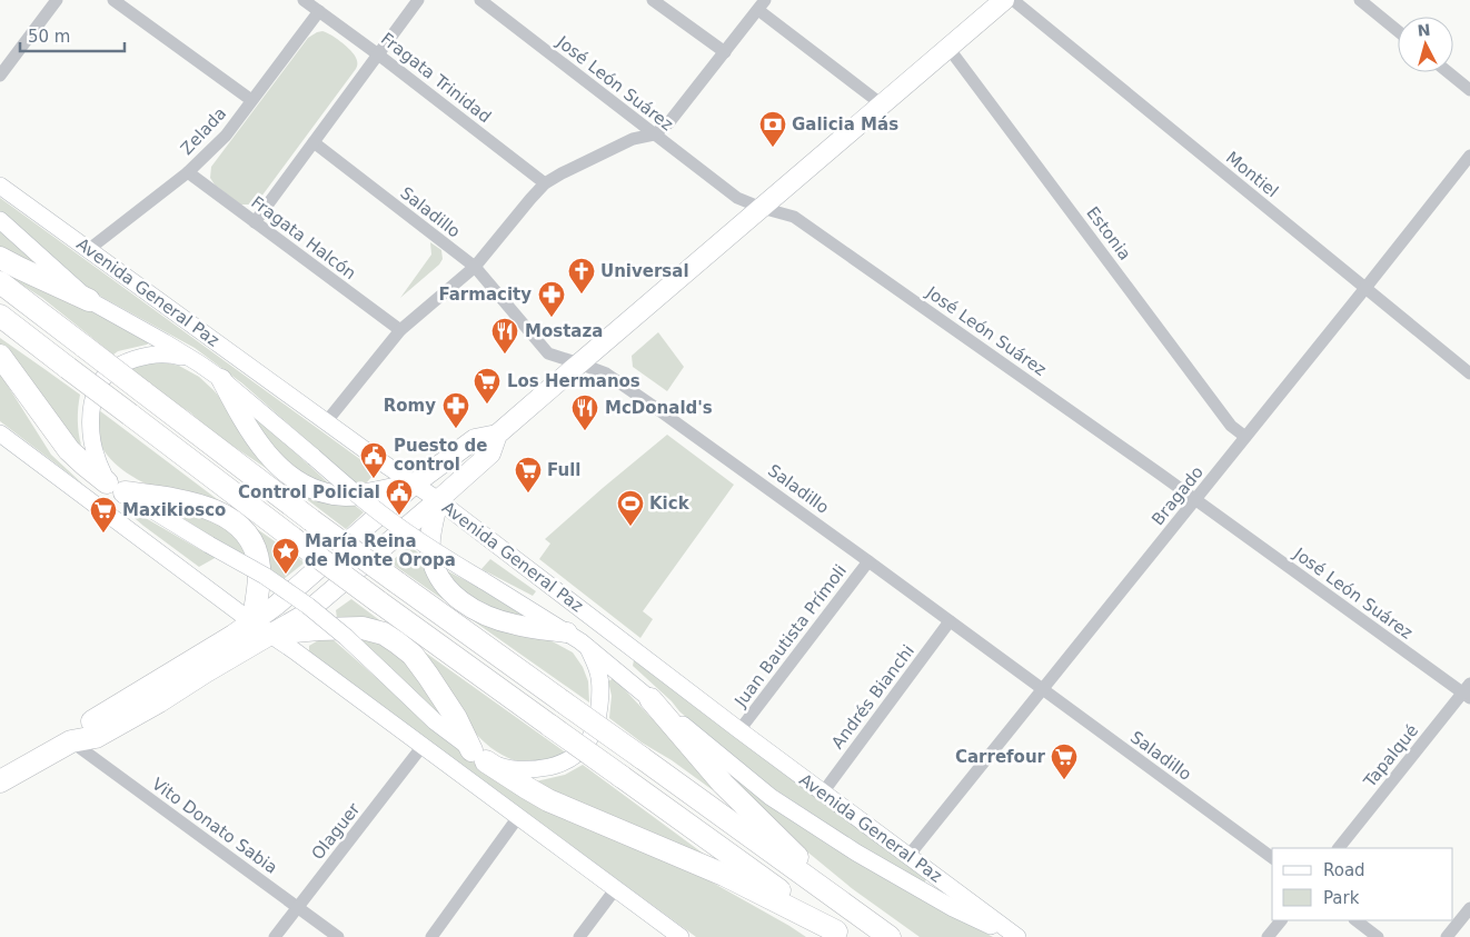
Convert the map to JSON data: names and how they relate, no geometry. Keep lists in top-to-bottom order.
{
  "streets": {
    "main road": ["Avenida General Paz"],
    "street": [
      "Fragata Trinidad",
      "José León Suárez",
      "Zelada",
      "Montiel",
      "Saladillo",
      "Estonia",
      "Fragata Halcón",
      "Bragado",
      "Juan Bautista Prímoli",
      "Andrés Bianchi",
      "Tapalqué",
      "Vito Donato Sabia",
      "Olaguer"
    ]
  },
  "crossings": [
    ["Fragata Trinidad", "Zelada"],
    ["José León Suárez", "Bragado"],
    ["José León Suárez", "Tapalqué"],
    ["Zelada", "Fragata Halcón"],
    ["Zelada", "Avenida General Paz"],
    ["Montiel", "Bragado"],
    ["Saladillo", "Bragado"],
    ["Saladillo", "Juan Bautista Prímoli"],
    ["Saladillo", "Andrés Bianchi"],
    ["Estonia", "Bragado"],
    ["Avenida General Paz", "Bragado"],
    ["Avenida General Paz", "Juan Bautista Prímoli"],
    ["Avenida General Paz", "Andrés Bianchi"],
    ["Vito Donato Sabia", "Olaguer"]
  ],
  "places": {
    "bank": ["Galicia Más"],
    "church": ["Universal"],
    "pharmacy": ["Farmacity", "Romy"],
    "restaurant": ["Mostaza", "McDonald's"],
    "supermarket": [
      "Los Hermanos",
      "Full",
      "Maxikiosco",
      "Carrefour"
    ],
    "public building": ["Puesto de control", "Control Policial"],
    "sports": ["Kick"],
    "place": ["María Reina de Monte Oropa"]
  },
  "legend": ["Road", "Park"],
  "scale_bar": "50 m",
  "north": "top"
}
